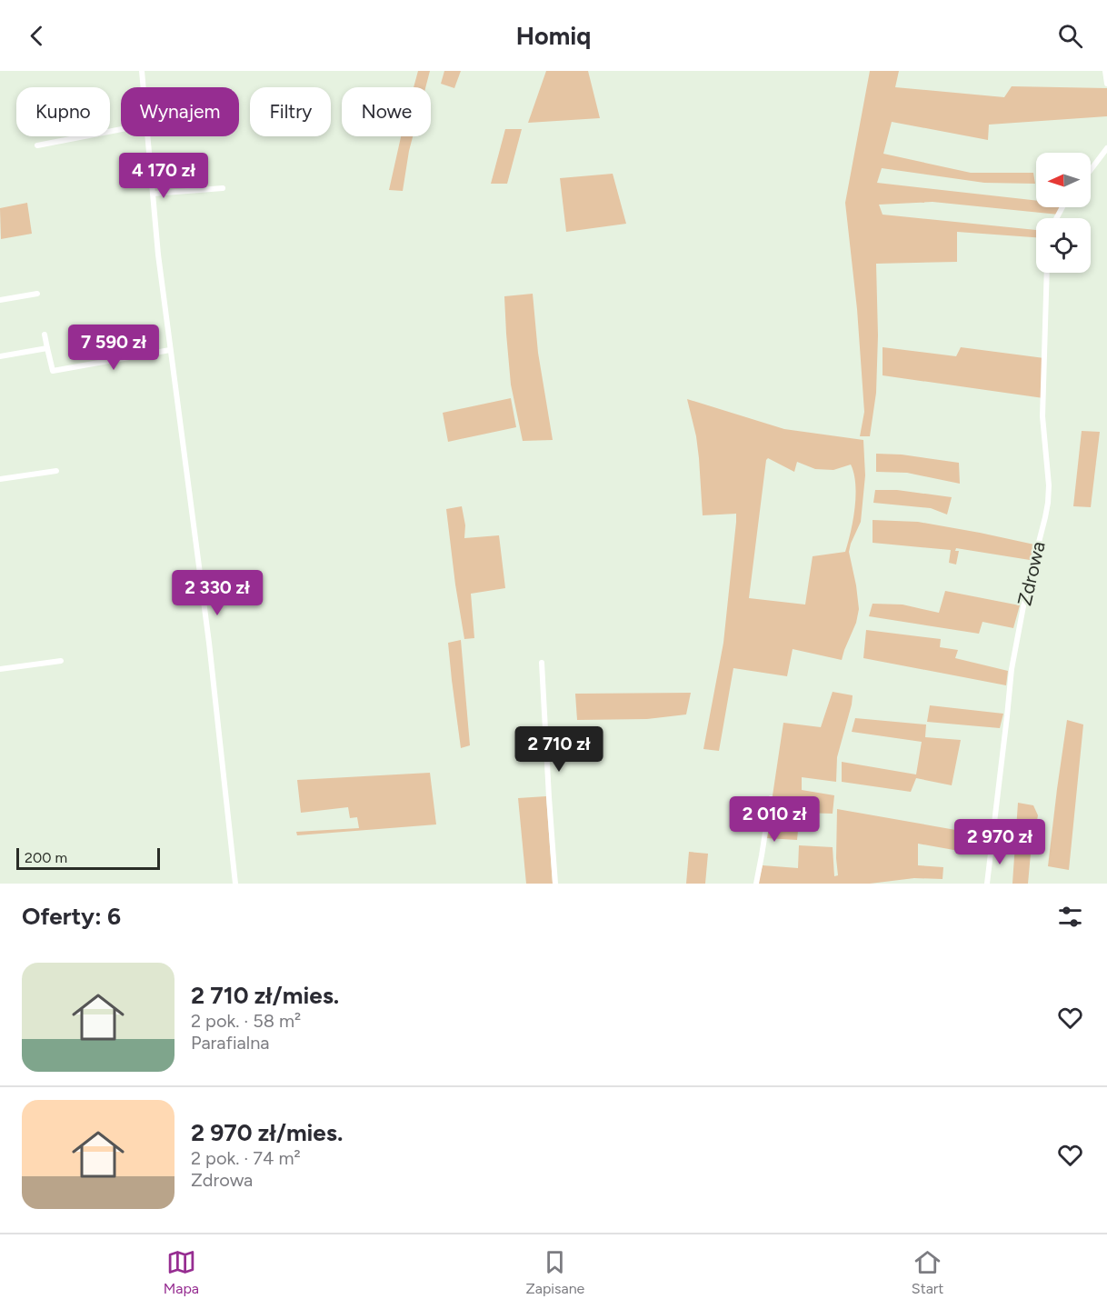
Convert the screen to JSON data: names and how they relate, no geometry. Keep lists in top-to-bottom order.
{
  "streets": {
    "street": ["Zdrowa"]
  },
  "scale_bar": "200 m",
  "north": "left",
  "page": {
    "header": "Homiq",
    "chip": [
      "Kupno",
      "Wynajem",
      "Filtry",
      "Nowe"
    ],
    "price": [
      "4 170 zł",
      "7 590 zł",
      "2 330 zł",
      "2 710 zł",
      "2 010 zł",
      "2 970 zł"
    ],
    "scale": "200 m",
    "heading": "Oferty: 6",
    "list": [
      {
        "name": "2 710 zł/mies.",
        "note": "2 pok. · 58 m² · Parafialna"
      },
      {
        "name": "2 970 zł/mies.",
        "note": "2 pok. · 74 m² · Zdrowa"
      }
    ],
    "tabs": ["Mapa", "Zapisane", "Start"]
  }
}
